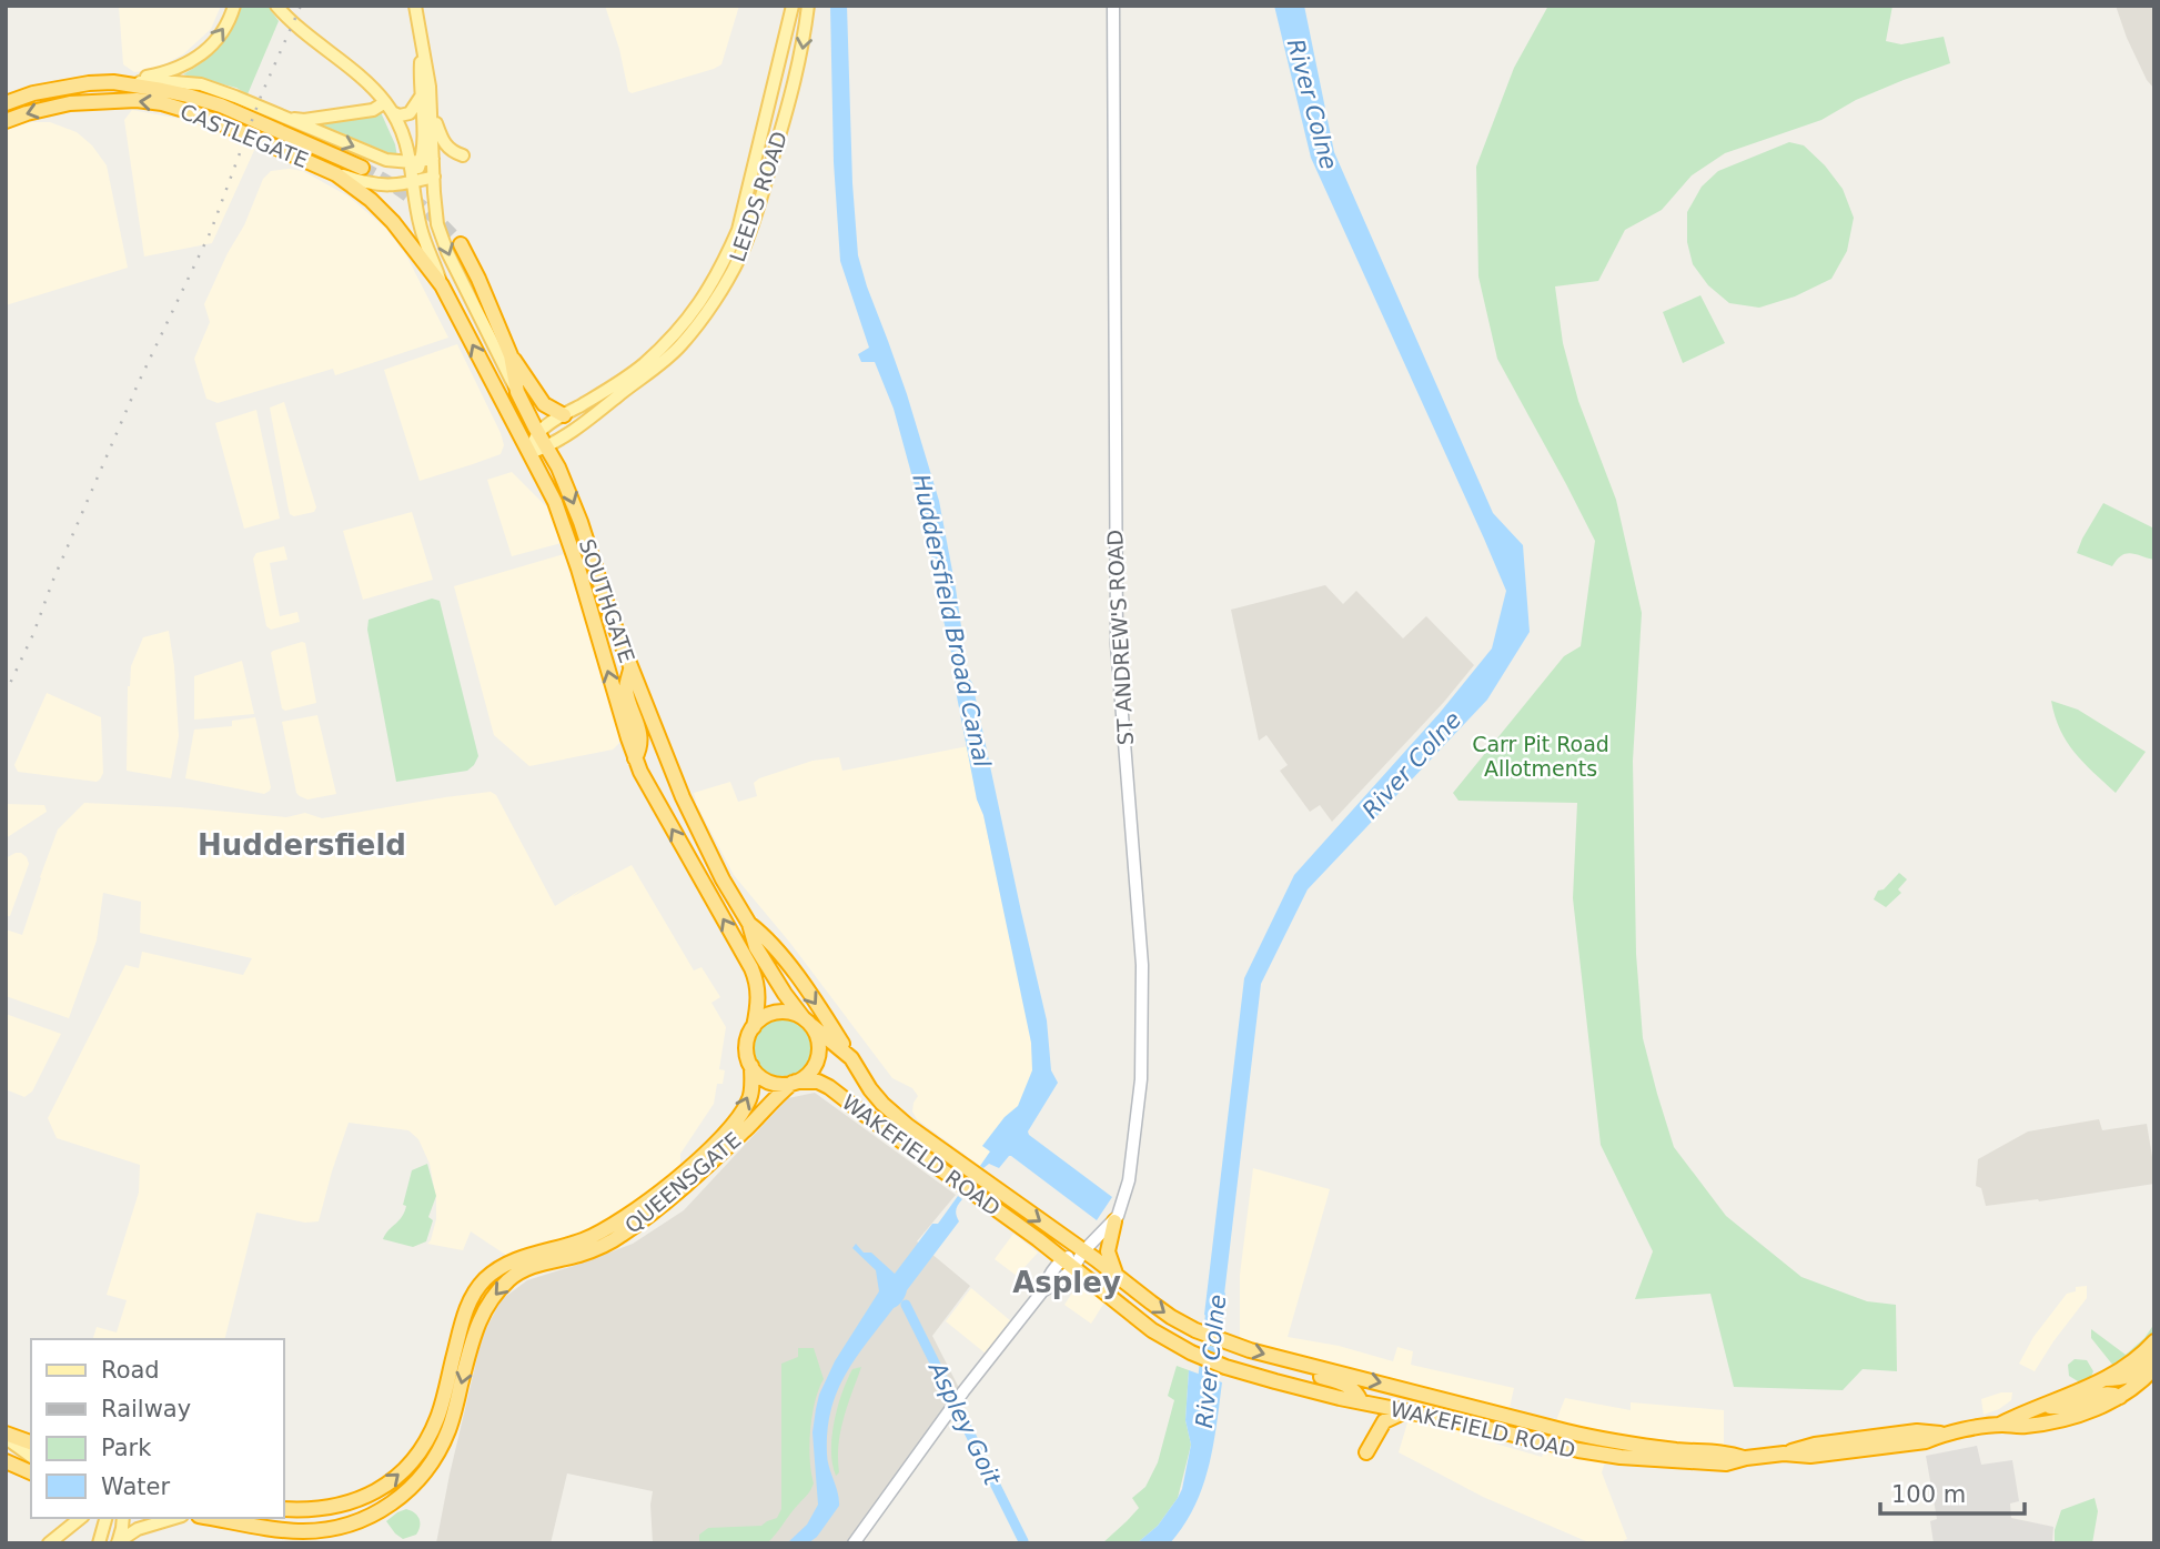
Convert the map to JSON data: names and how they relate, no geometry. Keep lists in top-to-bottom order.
{
  "streets": {
    "highway": [
      "CASTLEGATE",
      "SOUTHGATE",
      "WAKEFIELD ROAD",
      "QUEENSGATE"
    ],
    "main road": ["LEEDS ROAD", "ST ANDREW'S ROAD"]
  },
  "crossings": [
    ["CASTLEGATE", "SOUTHGATE"],
    ["LEEDS ROAD", "SOUTHGATE"],
    ["SOUTHGATE", "WAKEFIELD ROAD"],
    ["SOUTHGATE", "QUEENSGATE"],
    ["ST ANDREW'S ROAD", "WAKEFIELD ROAD"],
    ["WAKEFIELD ROAD", "QUEENSGATE"]
  ],
  "districts": ["Huddersfield", "Aspley"],
  "water": ["River Colne", "Huddersfield Broad Canal", "Aspley Goit"],
  "parks": ["Carr Pit Road Allotments"],
  "legend": [
    "Road",
    "Railway",
    "Park",
    "Water"
  ],
  "scale_bar": "100 m"
}
